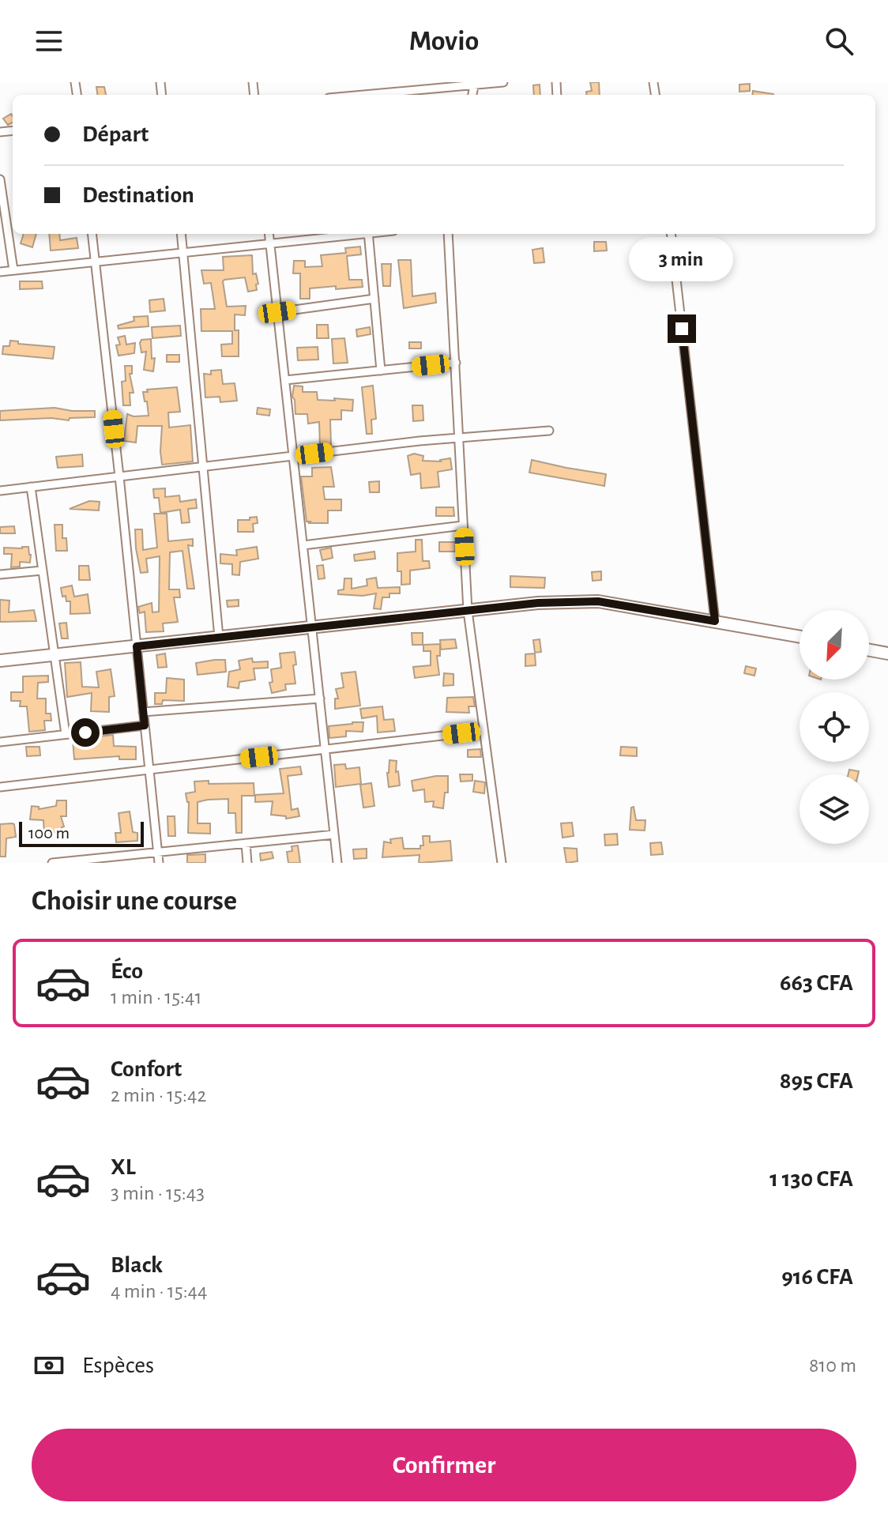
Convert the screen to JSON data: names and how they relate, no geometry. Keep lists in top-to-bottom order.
{
  "scale_bar": "100 m",
  "north": "bottom left",
  "page": {
    "header": "Movio",
    "banner": ["Départ", "Destination"],
    "bubble": "3 min",
    "scale": "100 m",
    "heading": "Choisir une course",
    "list": [
      {
        "name": "Éco",
        "note": "1 min · 15:41",
        "value": "663 CFA"
      },
      {
        "name": "Confort",
        "note": "2 min · 15:42",
        "value": "895 CFA"
      },
      {
        "name": "XL",
        "note": "3 min · 15:43",
        "value": "1 130 CFA"
      },
      {
        "name": "Black",
        "note": "4 min · 15:44",
        "value": "916 CFA"
      }
    ],
    "pay": ["Espèces", "810 m"],
    "buttons": "Confirmer"
  }
}
